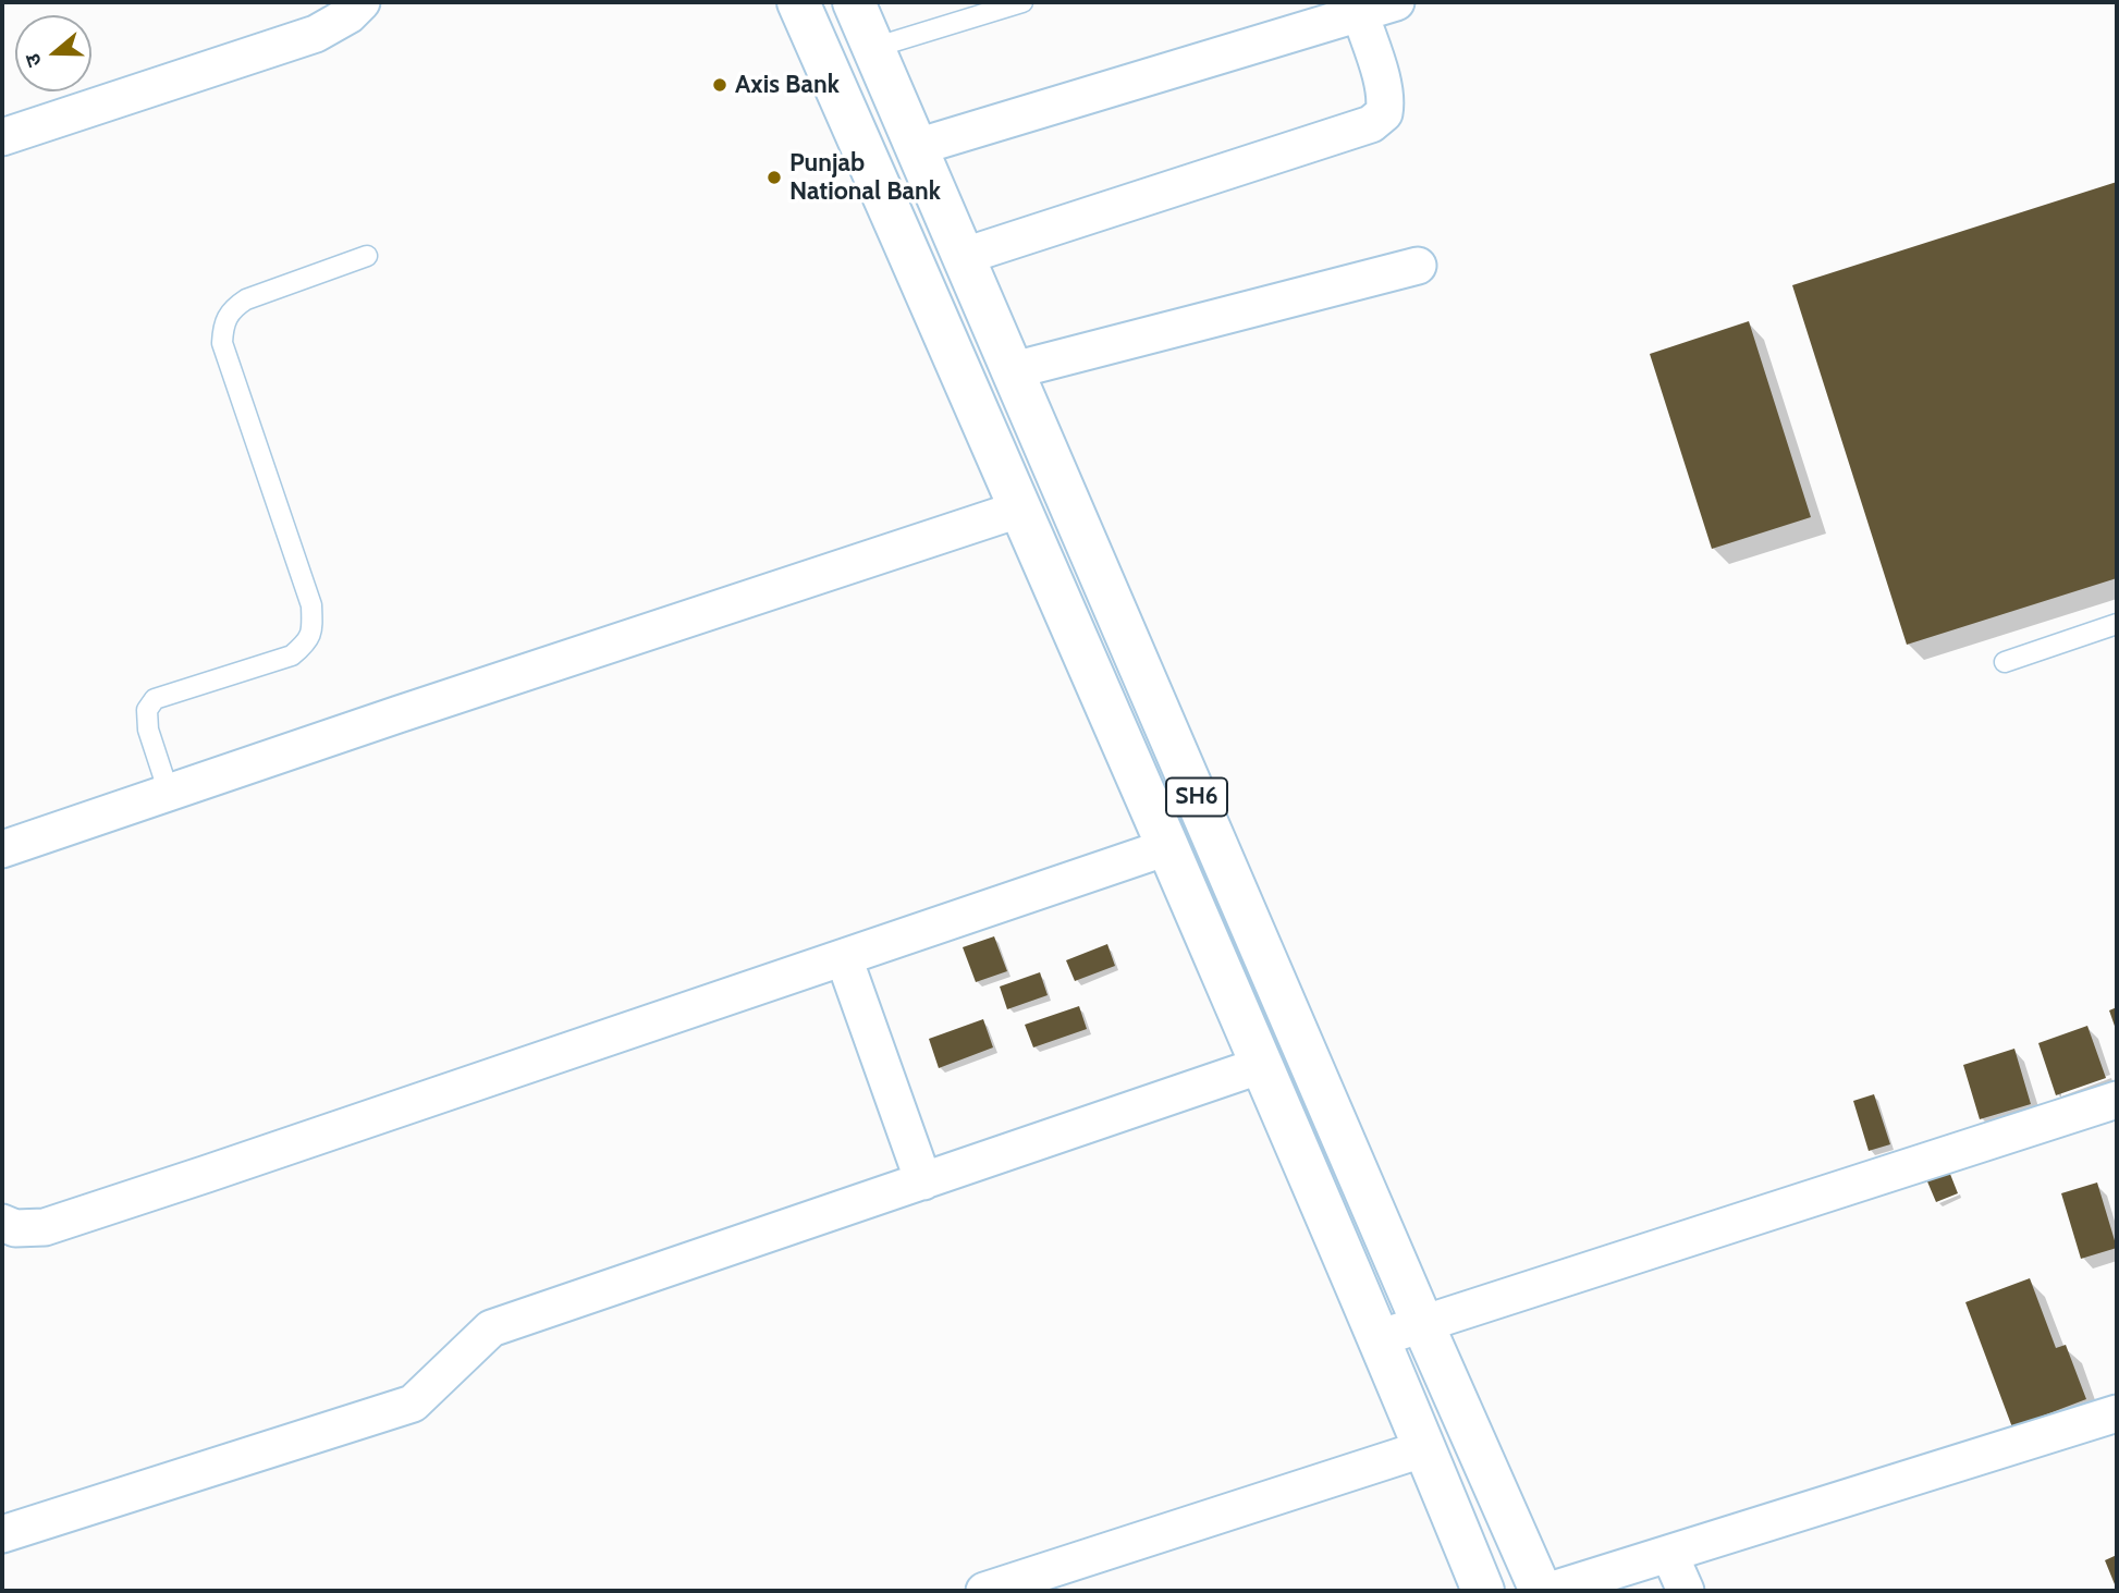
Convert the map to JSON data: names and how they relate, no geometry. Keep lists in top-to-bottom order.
{
  "streets": {
    "main road": ["SH6"]
  },
  "places": ["Axis Bank", "Punjab National Bank"],
  "north": "left"
}
